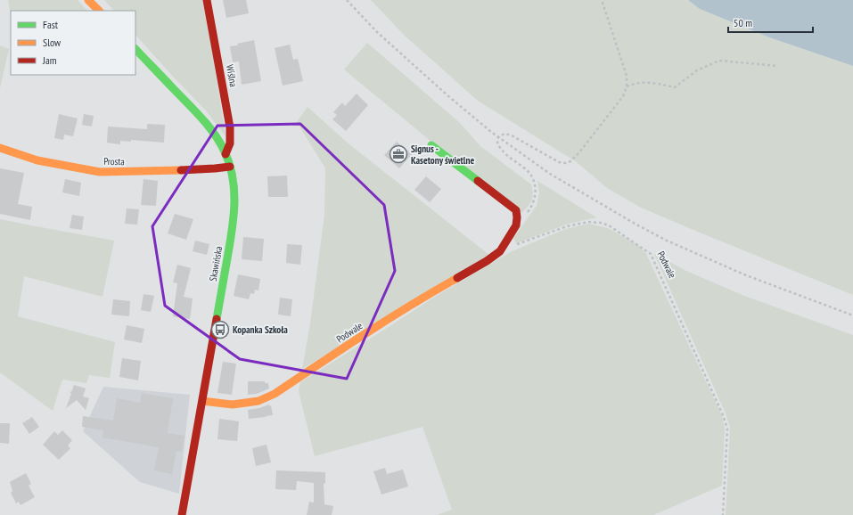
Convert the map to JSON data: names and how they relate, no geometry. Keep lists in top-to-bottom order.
{
  "streets": {
    "street": [
      "Wiślna",
      "Prosta",
      "Skawińska",
      "Podwale"
    ]
  },
  "crossings": [
    ["Wiślna", "Skawińska"],
    ["Prosta", "Skawińska"],
    ["Skawińska", "Podwale"]
  ],
  "places": {
    "office": ["Signus - Kasetony świetlne"],
    "bus stop": ["Kopanka Szkoła"]
  },
  "legend": ["Fast", "Slow", "Jam"],
  "scale_bar": "50 m"
}
